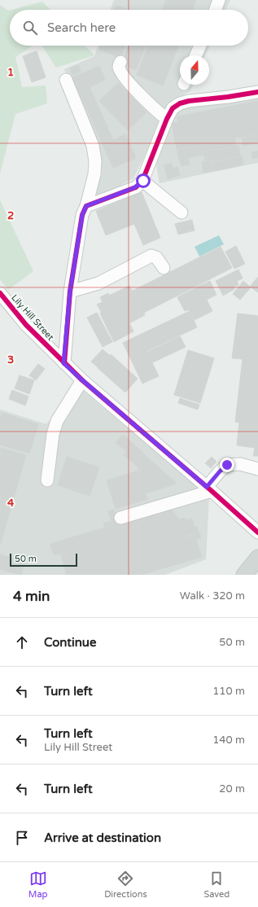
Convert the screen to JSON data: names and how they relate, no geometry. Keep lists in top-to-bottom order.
{
  "streets": {
    "street": ["Lily Hill Street"]
  },
  "scale_bar": "50 m",
  "north": "top",
  "page": {
    "search": "Search here",
    "scale": "50 m",
    "heading": ["4 min", "Walk · 320 m"],
    "list": [
      ["Continue", "50 m"],
      ["Turn left", "110 m"],
      ["Turn left", "Lily Hill Street", "140 m"],
      ["Turn left", "20 m"],
      "Arrive at destination"
    ],
    "nav": ["Map", "Directions", "Saved"]
  },
  "grid": {
    "rows": [
      "1",
      "2",
      "3",
      "4"
    ]
  }
}
